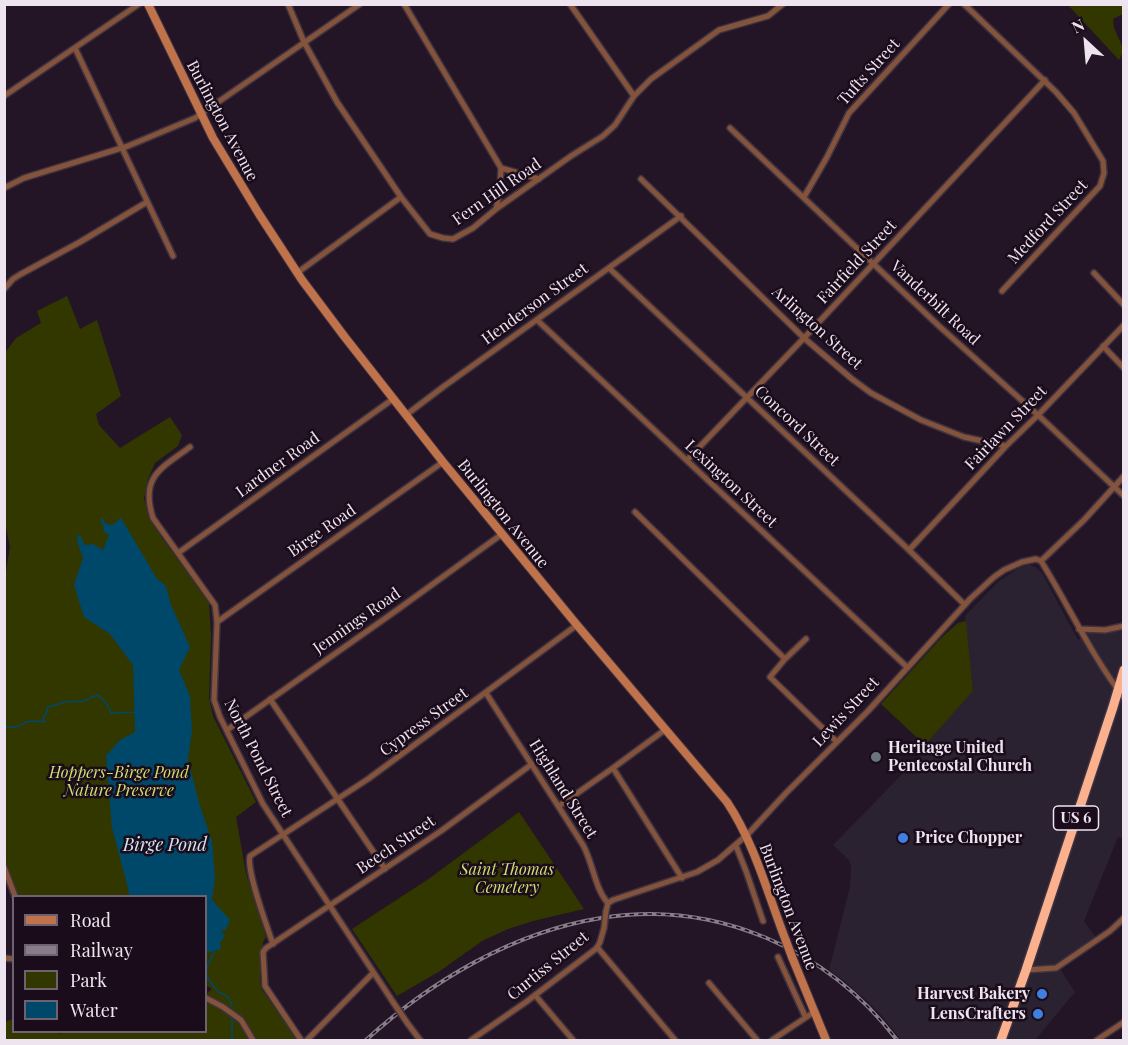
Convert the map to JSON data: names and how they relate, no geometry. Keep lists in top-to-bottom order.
{
  "streets": {
    "highway": ["US 6"],
    "main road": ["Burlington Avenue"],
    "street": [
      "Tufts Street",
      "Fern Hill Road",
      "Medford Street",
      "Fairfield Street",
      "Vanderbilt Road",
      "Henderson Street",
      "Arlington Street",
      "Concord Street",
      "Fairlawn Street",
      "Lardner Road",
      "Lexington Street",
      "Birge Road",
      "Jennings Road",
      "Lewis Street",
      "Cypress Street",
      "North Pond Street",
      "Highland Street",
      "Beech Street",
      "Curtiss Street"
    ]
  },
  "crossings": [
    ["Tufts Street", "Vanderbilt Road"],
    ["Burlington Avenue", "Henderson Street"],
    ["Burlington Avenue", "Lardner Road"],
    ["Burlington Avenue", "Birge Road"],
    ["Burlington Avenue", "Jennings Road"],
    ["Burlington Avenue", "Lewis Street"],
    ["Burlington Avenue", "Cypress Street"],
    ["Medford Street", "Fairfield Street"],
    ["Fairfield Street", "Vanderbilt Road"],
    ["Fairfield Street", "Arlington Street"],
    ["Fairfield Street", "Concord Street"],
    ["Fairfield Street", "Lexington Street"],
    ["Vanderbilt Road", "Fairlawn Street"],
    ["Henderson Street", "Arlington Street"],
    ["Henderson Street", "Concord Street"],
    ["Henderson Street", "Lexington Street"],
    ["Arlington Street", "Fairlawn Street"],
    ["Concord Street", "Fairlawn Street"],
    ["Concord Street", "Lewis Street"],
    ["Lardner Road", "North Pond Street"],
    ["Lexington Street", "Lewis Street"],
    ["Birge Road", "North Pond Street"],
    ["Jennings Road", "North Pond Street"],
    ["Cypress Street", "North Pond Street"],
    ["Cypress Street", "Highland Street"],
    ["Cypress Street", "Beech Street"],
    ["North Pond Street", "Beech Street"],
    ["Highland Street", "Beech Street"],
    ["Highland Street", "Curtiss Street"]
  ],
  "water": ["Birge Pond"],
  "parks": ["Hoppers-Birge Pond Nature Preserve", "Saint Thomas Cemetery"],
  "places": [
    "Heritage United Pentecostal Church",
    "Price Chopper",
    "Harvest Bakery",
    "LensCrafters"
  ],
  "legend": [
    "Road",
    "Railway",
    "Park",
    "Water"
  ],
  "north": "top left"
}
